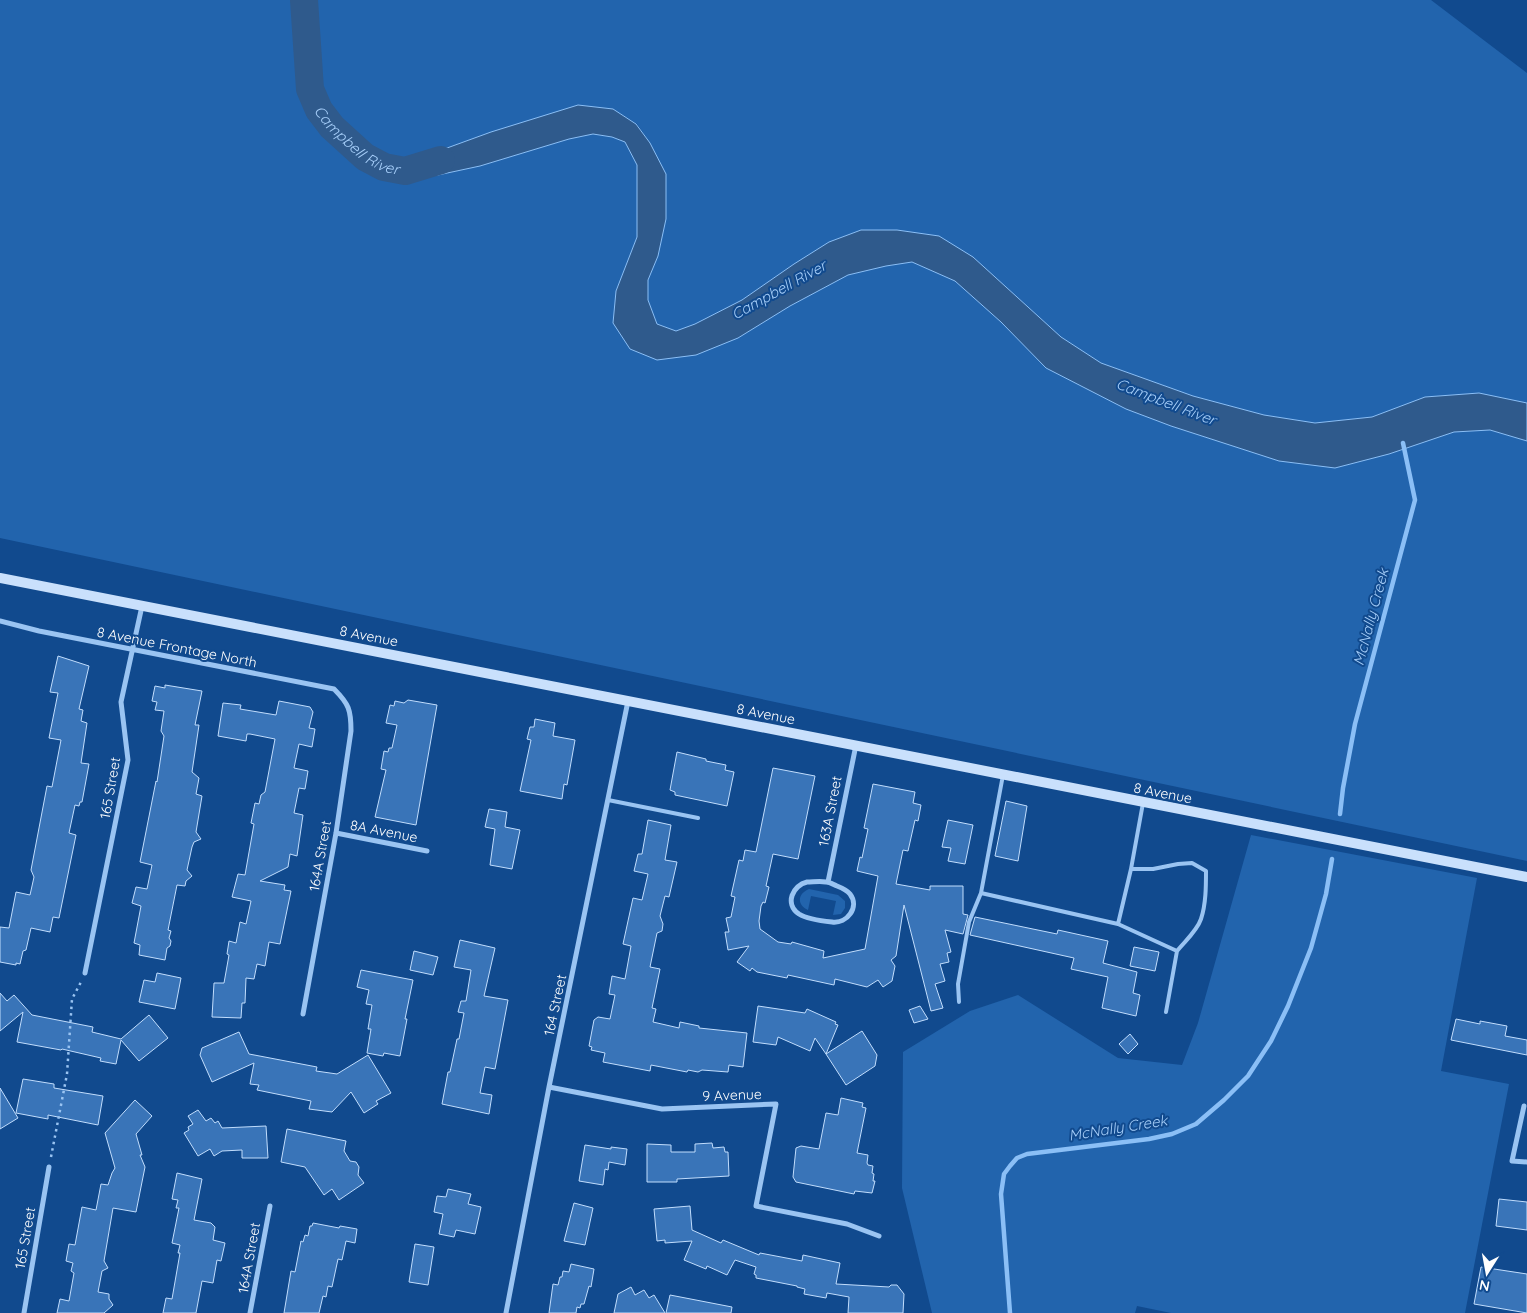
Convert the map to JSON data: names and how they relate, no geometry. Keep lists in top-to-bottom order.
{
  "streets": {
    "main road": ["8 Avenue"],
    "street": [
      "8 Avenue Frontage North",
      "165 Street",
      "163A Street",
      "8A Avenue",
      "164A Street",
      "164 Street",
      "9 Avenue"
    ]
  },
  "crossings": [
    ["8 Avenue", "165 Street"],
    ["8 Avenue", "163A Street"],
    ["8 Avenue", "164 Street"],
    ["8 Avenue Frontage North", "165 Street"],
    ["8 Avenue Frontage North", "164A Street"],
    ["8A Avenue", "164A Street"],
    ["164 Street", "9 Avenue"]
  ],
  "water": ["Campbell River", "McNally Creek"],
  "north": "bottom"
}
